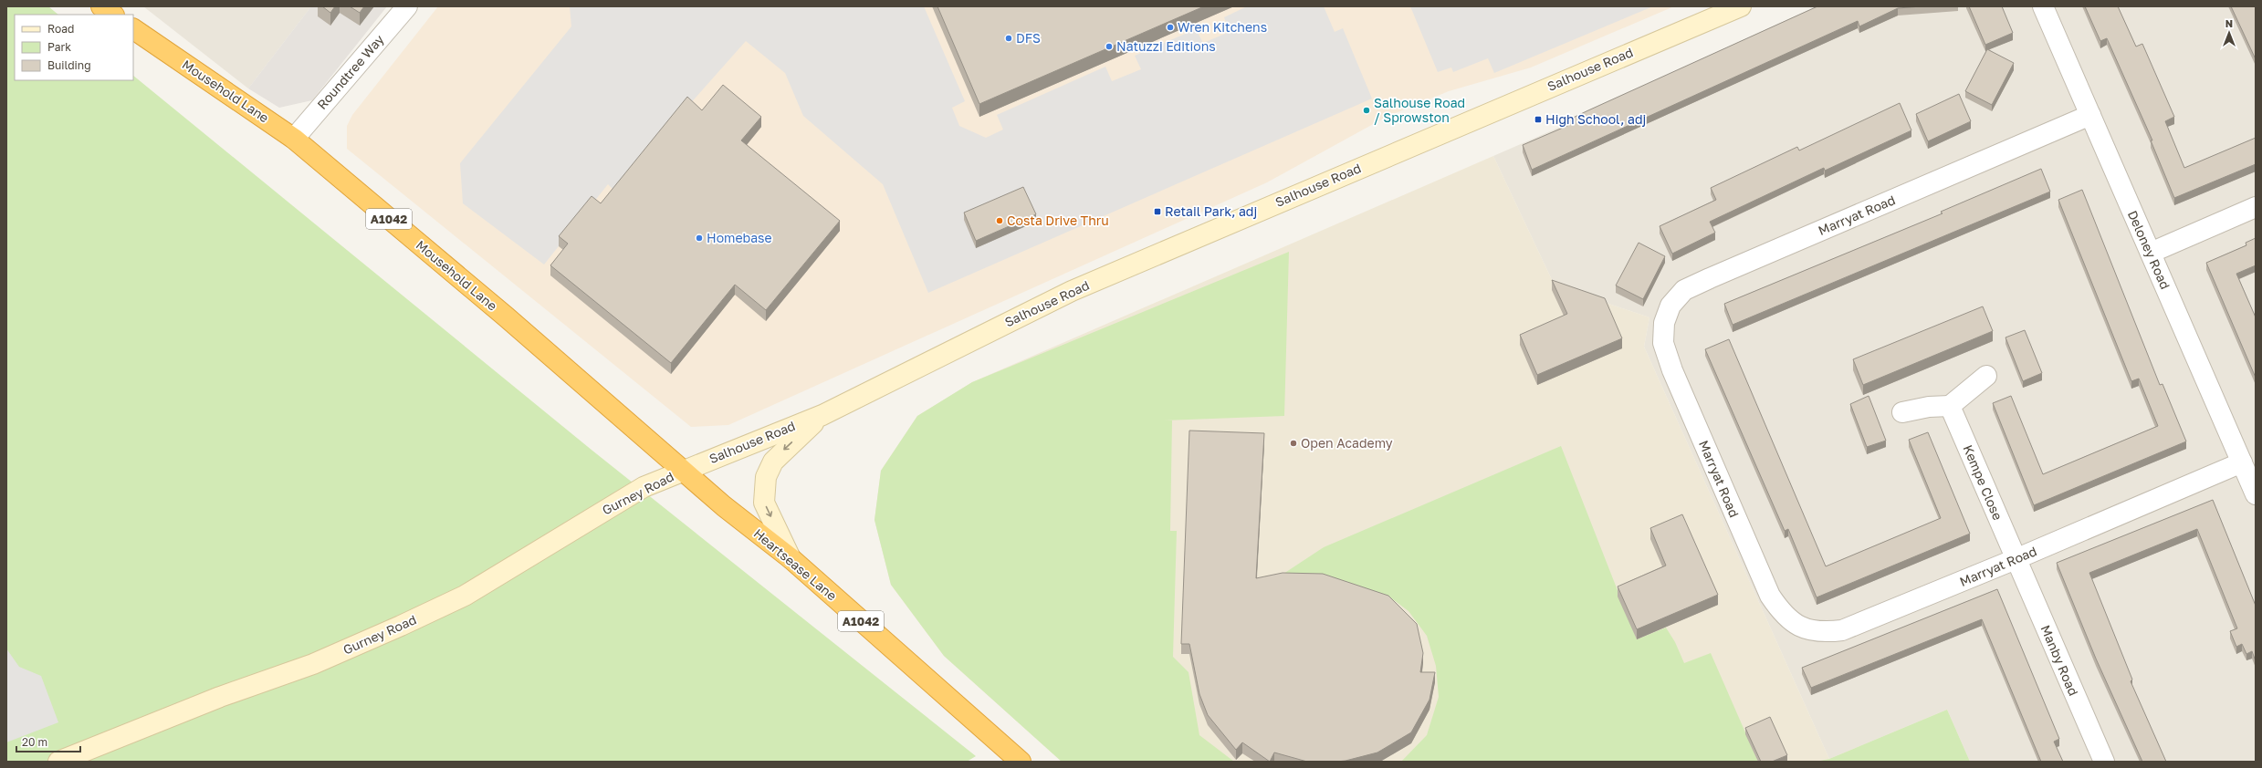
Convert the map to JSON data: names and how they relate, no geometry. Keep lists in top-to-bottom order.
{
  "streets": {
    "highway": ["Mousehold Lane", "A1042", "Heartsease Lane"],
    "street": [
      "Salhouse Road",
      "Roundtree Way",
      "Marryat Road",
      "Deloney Road",
      "Kempe Close",
      "Gurney Road",
      "Manby Road"
    ]
  },
  "crossings": [
    ["Salhouse Road", "Mousehold Lane"],
    ["Salhouse Road", "Gurney Road"],
    ["Salhouse Road", "Heartsease Lane"],
    ["Roundtree Way", "Mousehold Lane"],
    ["Mousehold Lane", "Gurney Road"],
    ["Mousehold Lane", "Heartsease Lane"],
    ["Marryat Road", "Deloney Road"],
    ["Marryat Road", "Kempe Close"],
    ["Marryat Road", "Manby Road"],
    ["Kempe Close", "Manby Road"],
    ["Gurney Road", "Heartsease Lane"]
  ],
  "places": {
    "other": [
      "Wren Kitchens",
      "DFS",
      "Natuzzi Editions",
      "Salhouse Road / Sprowston",
      "Costa Drive Thru",
      "Homebase",
      "Open Academy"
    ],
    "transit": ["High School, adj", "Retail Park, adj"]
  },
  "legend": ["Road", "Park", "Building"],
  "scale_bar": "20 m",
  "north": "top"
}
